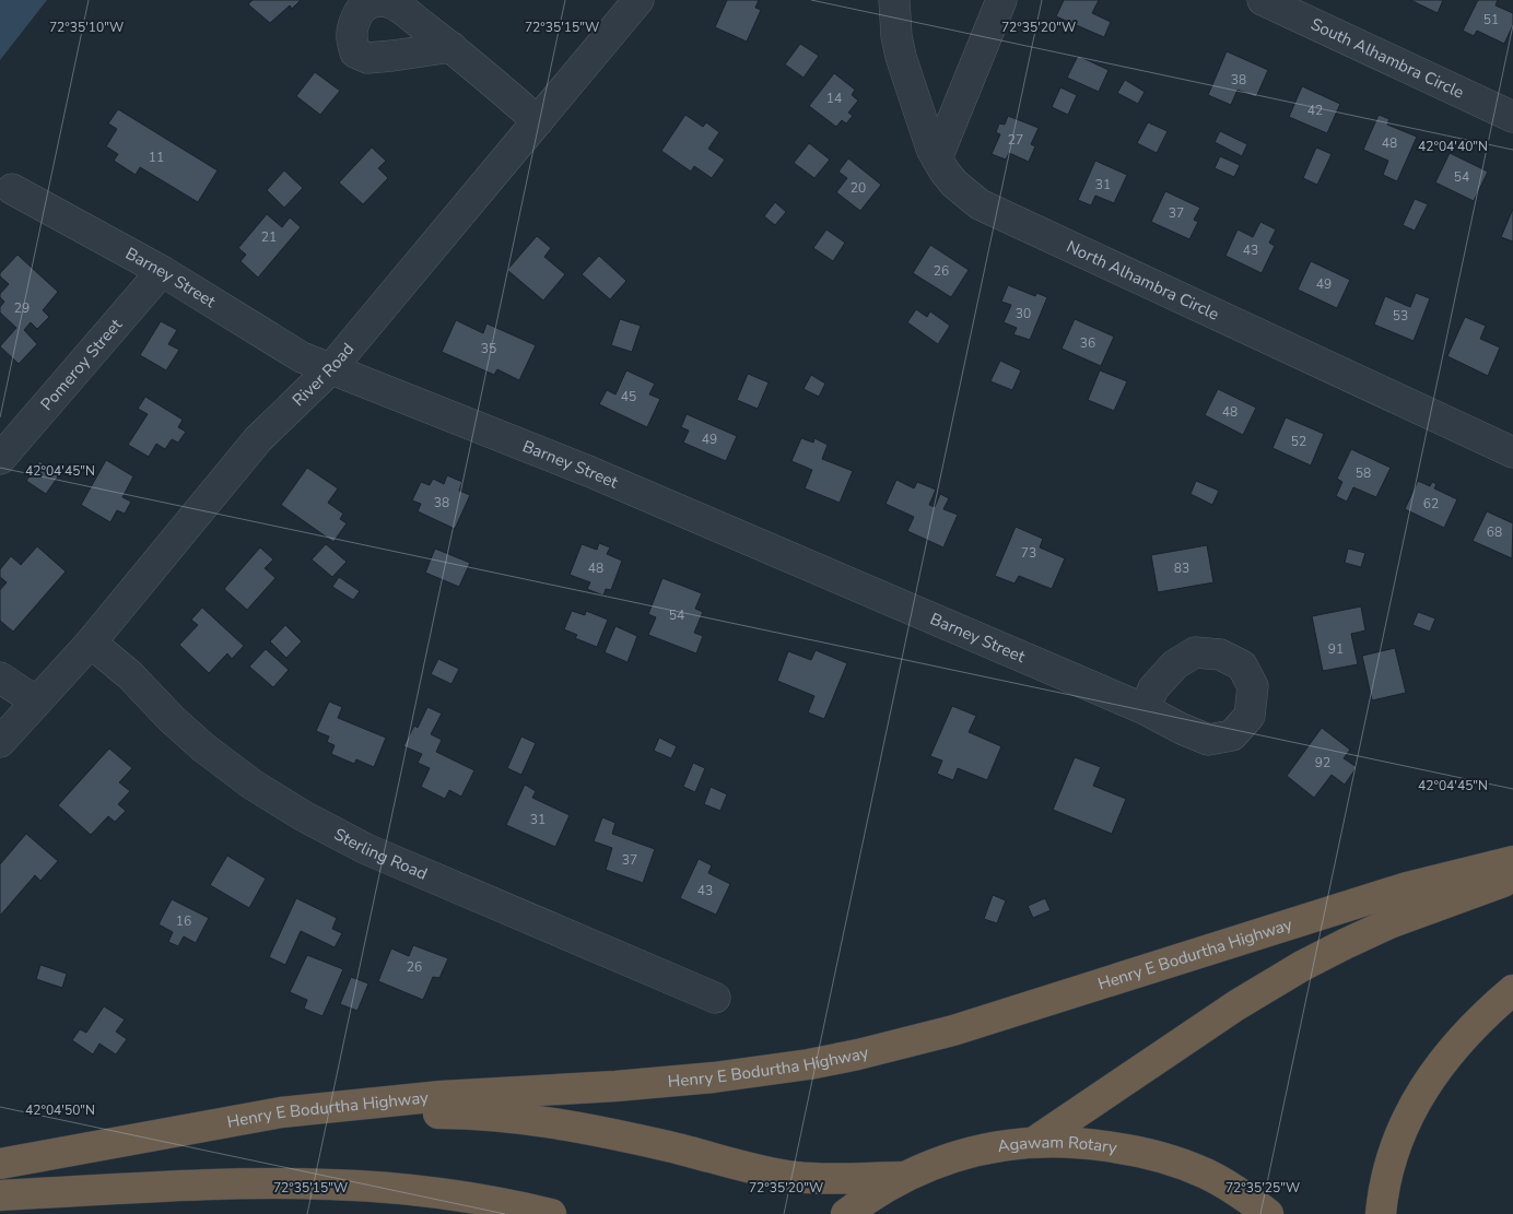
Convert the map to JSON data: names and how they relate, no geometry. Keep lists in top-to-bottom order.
{
  "streets": {
    "highway": ["Henry E Bodurtha Highway", "Agawam Rotary"],
    "street": [
      "South Alhambra Circle",
      "Barney Street",
      "North Alhambra Circle",
      "Pomeroy Street",
      "River Road",
      "Sterling Road"
    ]
  },
  "crossings": [
    ["Barney Street", "Pomeroy Street"],
    ["Barney Street", "River Road"],
    ["River Road", "Sterling Road"]
  ],
  "house_numbers": [
    "51",
    "38",
    "14",
    "42",
    "27",
    "48",
    "11",
    "54",
    "31",
    "20",
    "37",
    "21",
    "43",
    "26",
    "49",
    "29",
    "30",
    "53",
    "36",
    "35",
    "45",
    "48",
    "49",
    "52",
    "58",
    "38",
    "62",
    "68",
    "73",
    "48",
    "83",
    "54",
    "91",
    "92",
    "31",
    "37",
    "43",
    "16",
    "26"
  ],
  "coordinates": [
    "72°35'10\"W",
    "72°35'15\"W",
    "72°35'20\"W",
    "42°04'40\"N",
    "42°04'45\"N",
    "42°04'50\"N",
    "72°35'25\"W"
  ]
}
